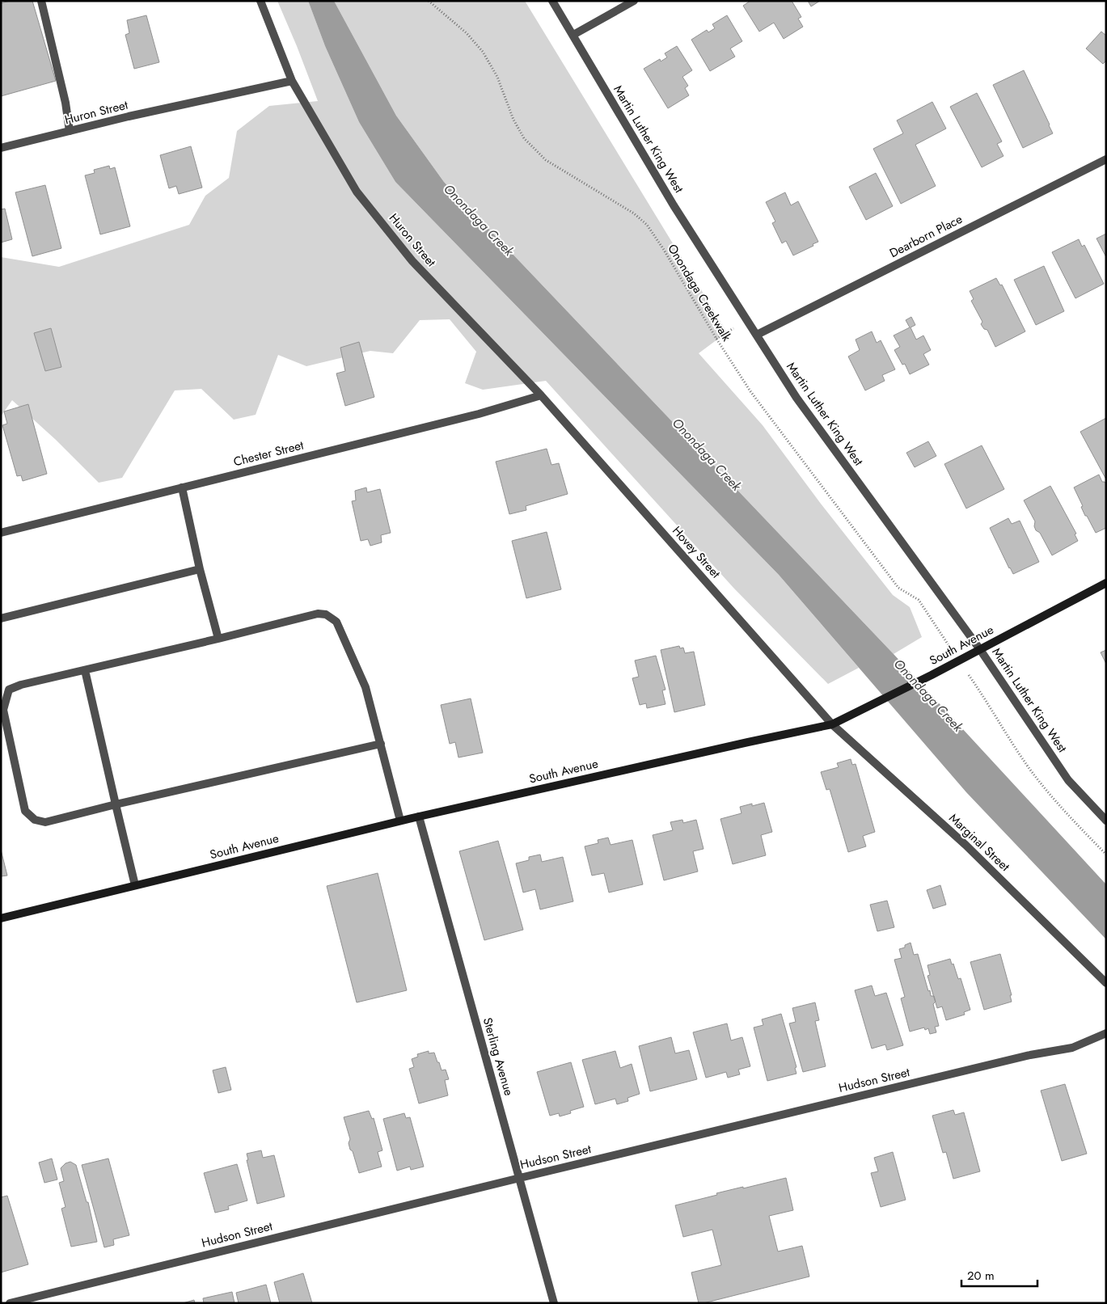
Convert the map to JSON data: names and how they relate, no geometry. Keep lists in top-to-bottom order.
{
  "streets": {
    "main road": ["South Avenue"],
    "street": [
      "Huron Street",
      "Martin Luther King West",
      "Dearborn Place",
      "Chester Street",
      "Hovey Street",
      "Marginal Street",
      "Sterling Avenue",
      "Hudson Street"
    ],
    "path": ["Onondaga Creekwalk"]
  },
  "crossings": [
    ["Huron Street", "Chester Street"],
    ["Huron Street", "Hovey Street"],
    ["Martin Luther King West", "Dearborn Place"],
    ["Martin Luther King West", "South Avenue"],
    ["Chester Street", "Hovey Street"],
    ["Hovey Street", "South Avenue"],
    ["Hovey Street", "Marginal Street"],
    ["South Avenue", "Marginal Street"],
    ["South Avenue", "Sterling Avenue"],
    ["Sterling Avenue", "Hudson Street"]
  ],
  "water": ["Onondaga Creek"],
  "scale_bar": "20 m"
}
